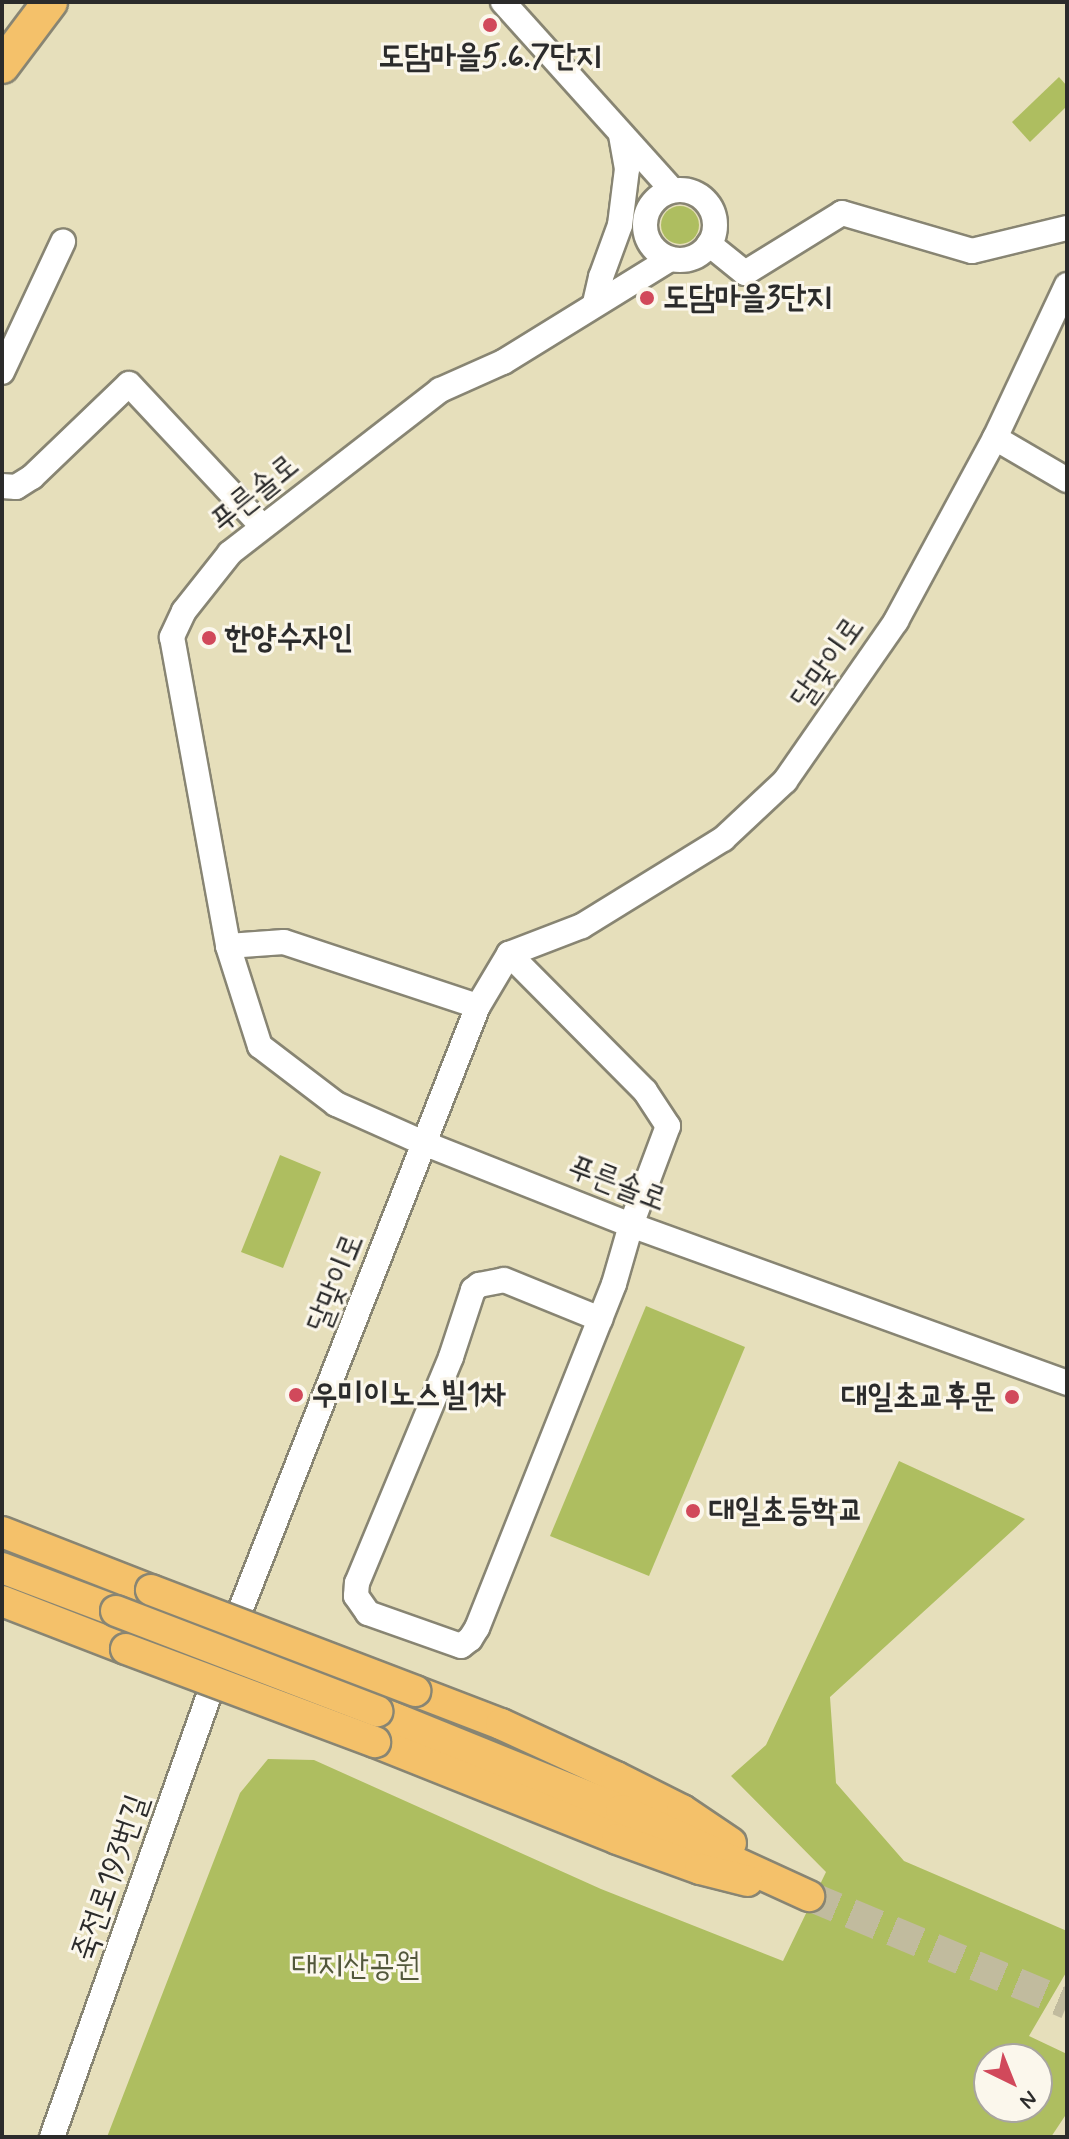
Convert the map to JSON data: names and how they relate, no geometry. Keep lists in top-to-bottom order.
{
  "streets": {
    "street": ["푸른솔로", "달맞이로", "죽전로193번길"]
  },
  "crossings": [
    ["푸른솔로", "달맞이로"],
    ["달맞이로", "죽전로193번길"]
  ],
  "parks": ["대지산공원"],
  "places": [
    "도담마을5.6.7단지",
    "도담마을3단지",
    "한양수자인",
    "우미이노스빌1차",
    "대일초교후문",
    "대일초등학교"
  ],
  "north": "bottom right"
}
